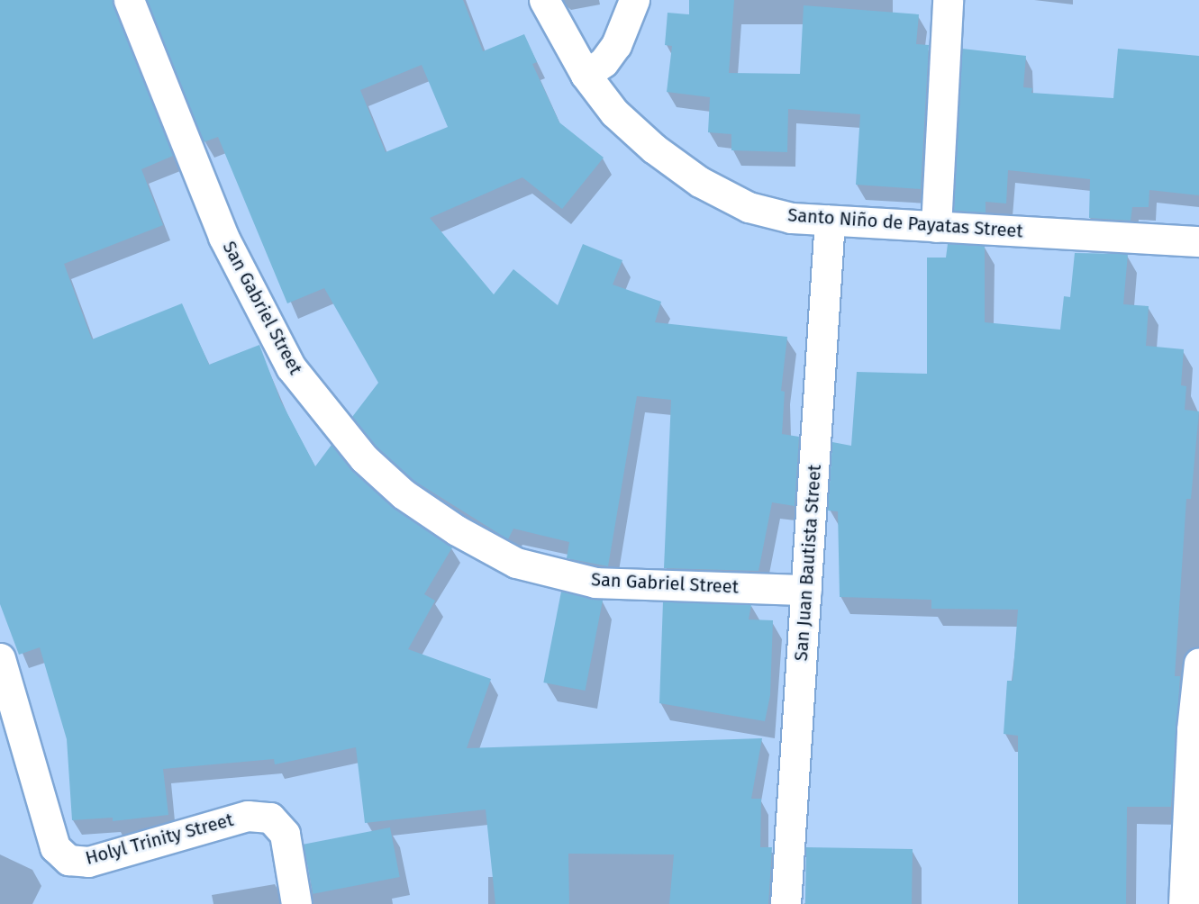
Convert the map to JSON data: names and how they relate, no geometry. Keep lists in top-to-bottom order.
{
  "streets": {
    "street": [
      "Santo Niño de Payatas Street",
      "San Gabriel Street",
      "San Juan Bautista Street",
      "Holyl Trinity Street"
    ]
  },
  "crossings": [
    ["Santo Niño de Payatas Street", "San Juan Bautista Street"],
    ["San Gabriel Street", "San Juan Bautista Street"]
  ]
}
